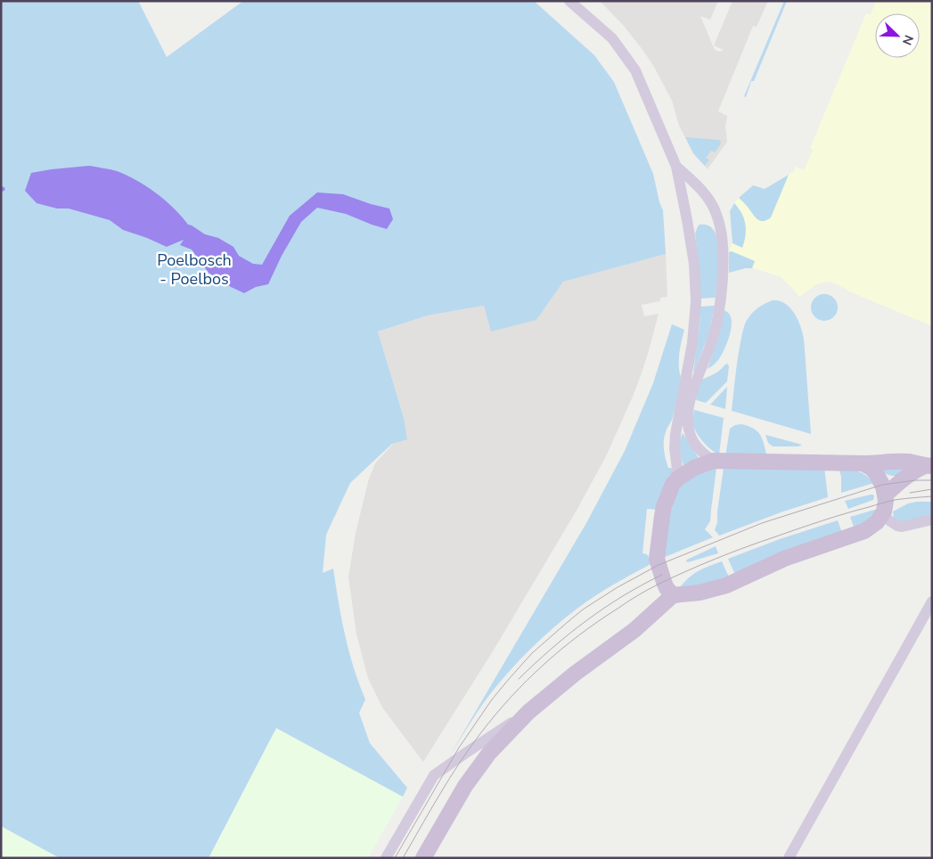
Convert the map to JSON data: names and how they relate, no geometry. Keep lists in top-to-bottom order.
{
  "parks": ["Poelbosch - Poelbos"],
  "north": "bottom right"
}
